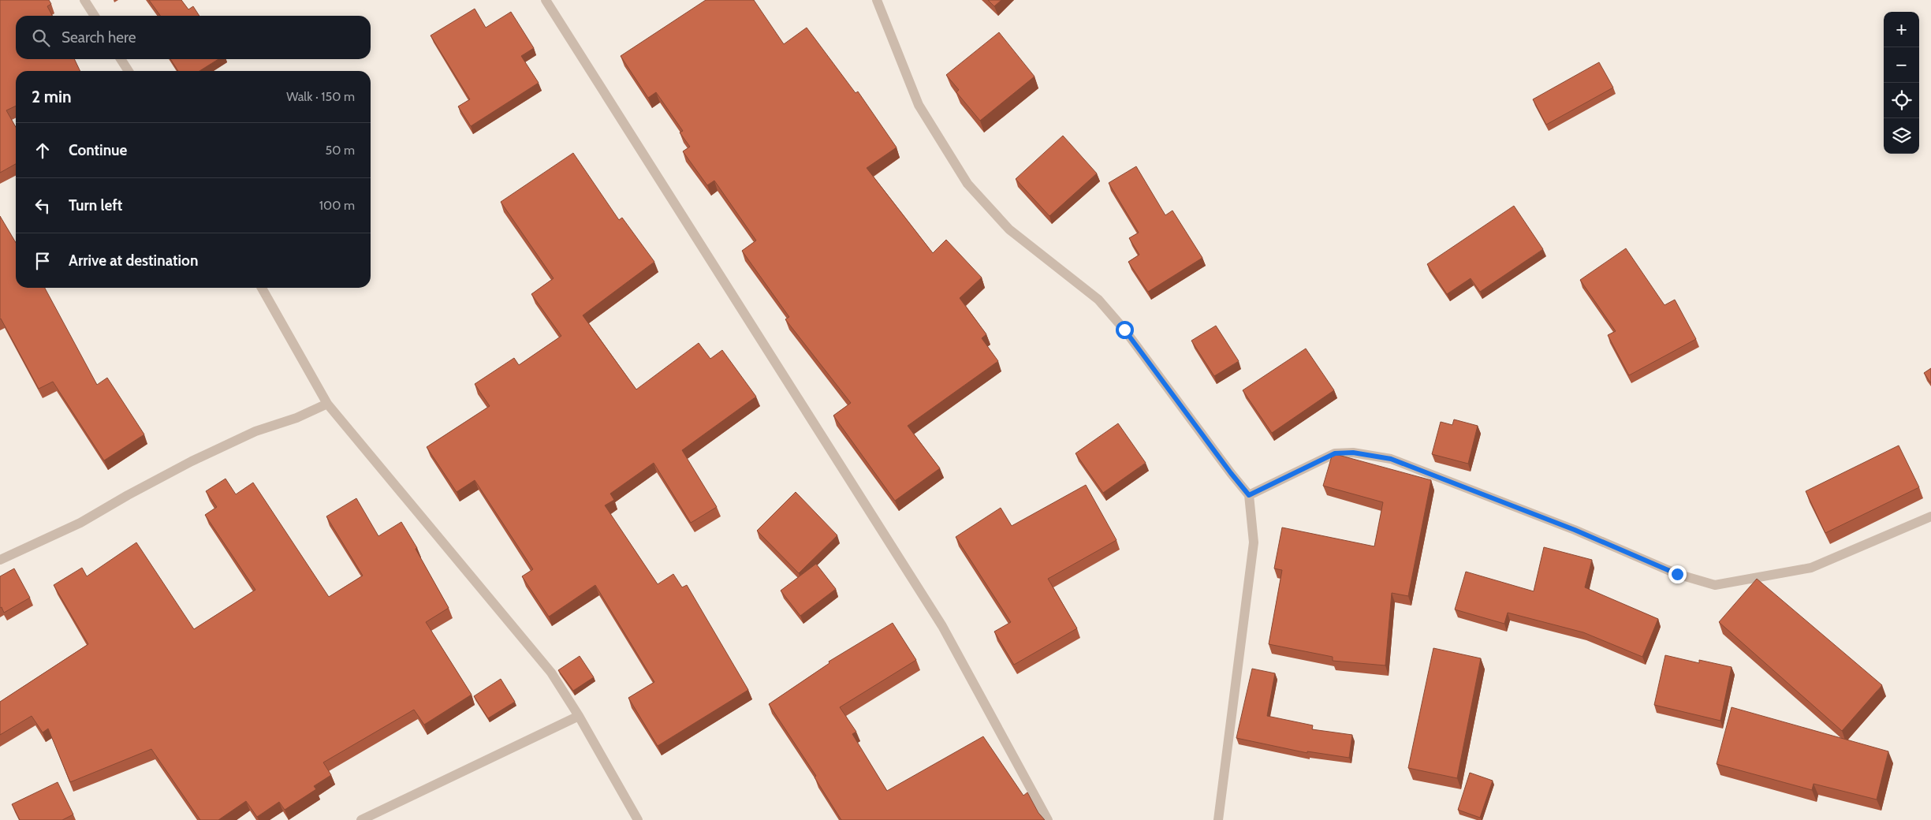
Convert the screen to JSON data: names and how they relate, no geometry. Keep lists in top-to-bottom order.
{
  "page": {
    "map_buttons": ["+", "−"],
    "search": "Search here",
    "heading": ["2 min", "Walk · 150 m"],
    "list": [
      ["Continue", "50 m"],
      ["Turn left", "100 m"],
      "Arrive at destination"
    ]
  }
}
